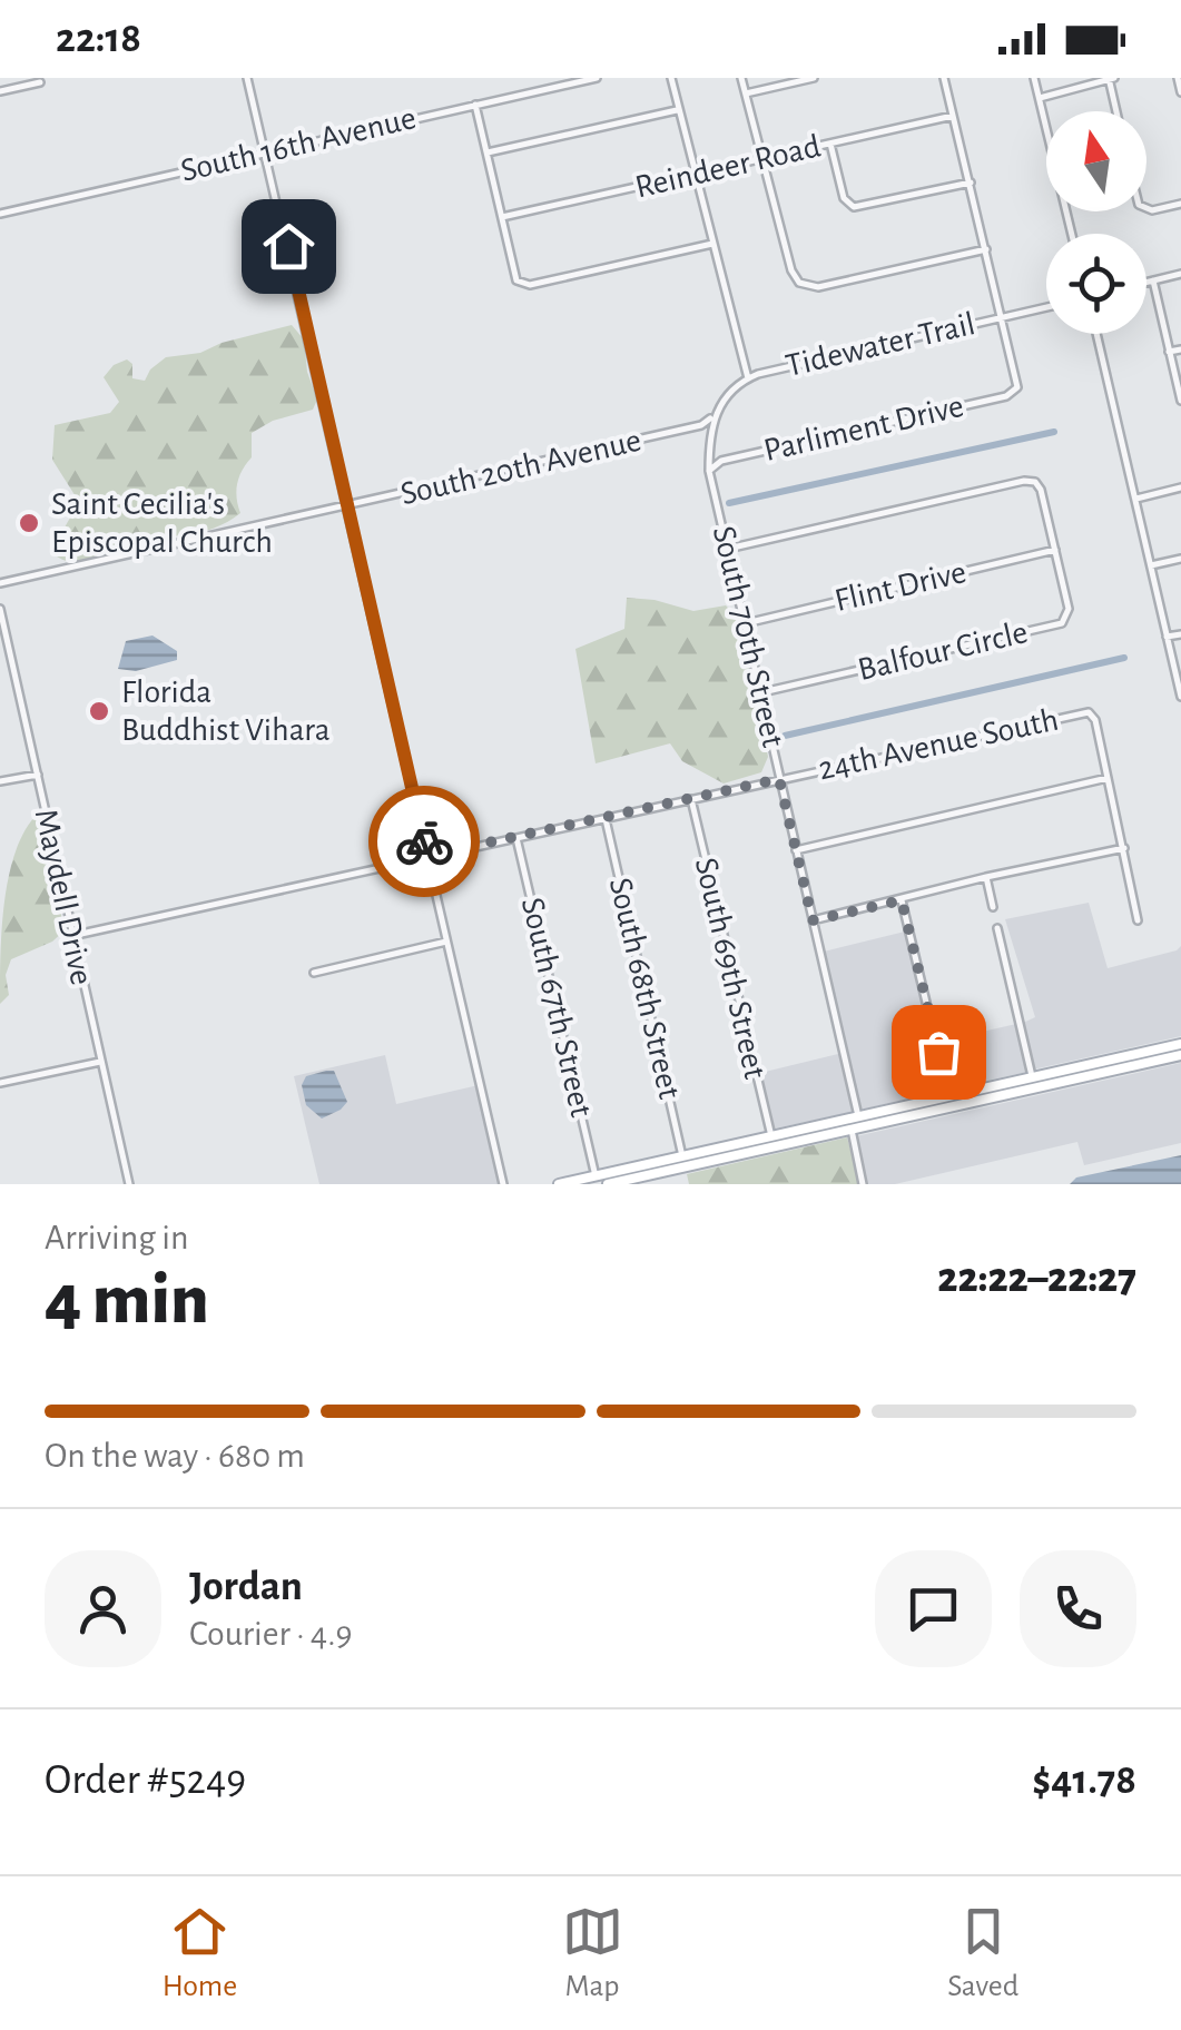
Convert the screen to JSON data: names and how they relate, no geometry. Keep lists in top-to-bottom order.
{
  "streets": {
    "street": [
      "South 16th Avenue",
      "Reindeer Road",
      "Tidewater Trail",
      "Parliment Drive",
      "South 20th Avenue",
      "Flint Drive",
      "South 70th Street",
      "Balfour Circle",
      "24th Avenue South",
      "Maydell Drive",
      "South 69th Street",
      "South 68th Street",
      "South 67th Street"
    ]
  },
  "crossings": [
    ["Tidewater Trail", "Parliment Drive"],
    ["Tidewater Trail", "South 20th Avenue"],
    ["Tidewater Trail", "South 70th Street"],
    ["Parliment Drive", "South 70th Street"],
    ["South 20th Avenue", "South 70th Street"],
    ["Flint Drive", "South 70th Street"],
    ["Flint Drive", "Balfour Circle"],
    ["South 70th Street", "Balfour Circle"],
    ["South 70th Street", "24th Avenue South"],
    ["24th Avenue South", "Maydell Drive"],
    ["24th Avenue South", "South 69th Street"],
    ["24th Avenue South", "South 68th Street"],
    ["24th Avenue South", "South 67th Street"]
  ],
  "places": ["Saint Cecilia's Episcopal Church", "Florida Buddhist Vihara"],
  "north": "top",
  "page": {
    "status": "22:18",
    "heading": ["4 min", "Arriving in", "22:22–22:27"],
    "panel": [
      "Jordan",
      "Courier · 4.9",
      "Order #5249",
      "$41.78"
    ],
    "bar": "On the way · 680 m",
    "tabs": ["Home", "Map", "Saved"]
  }
}
